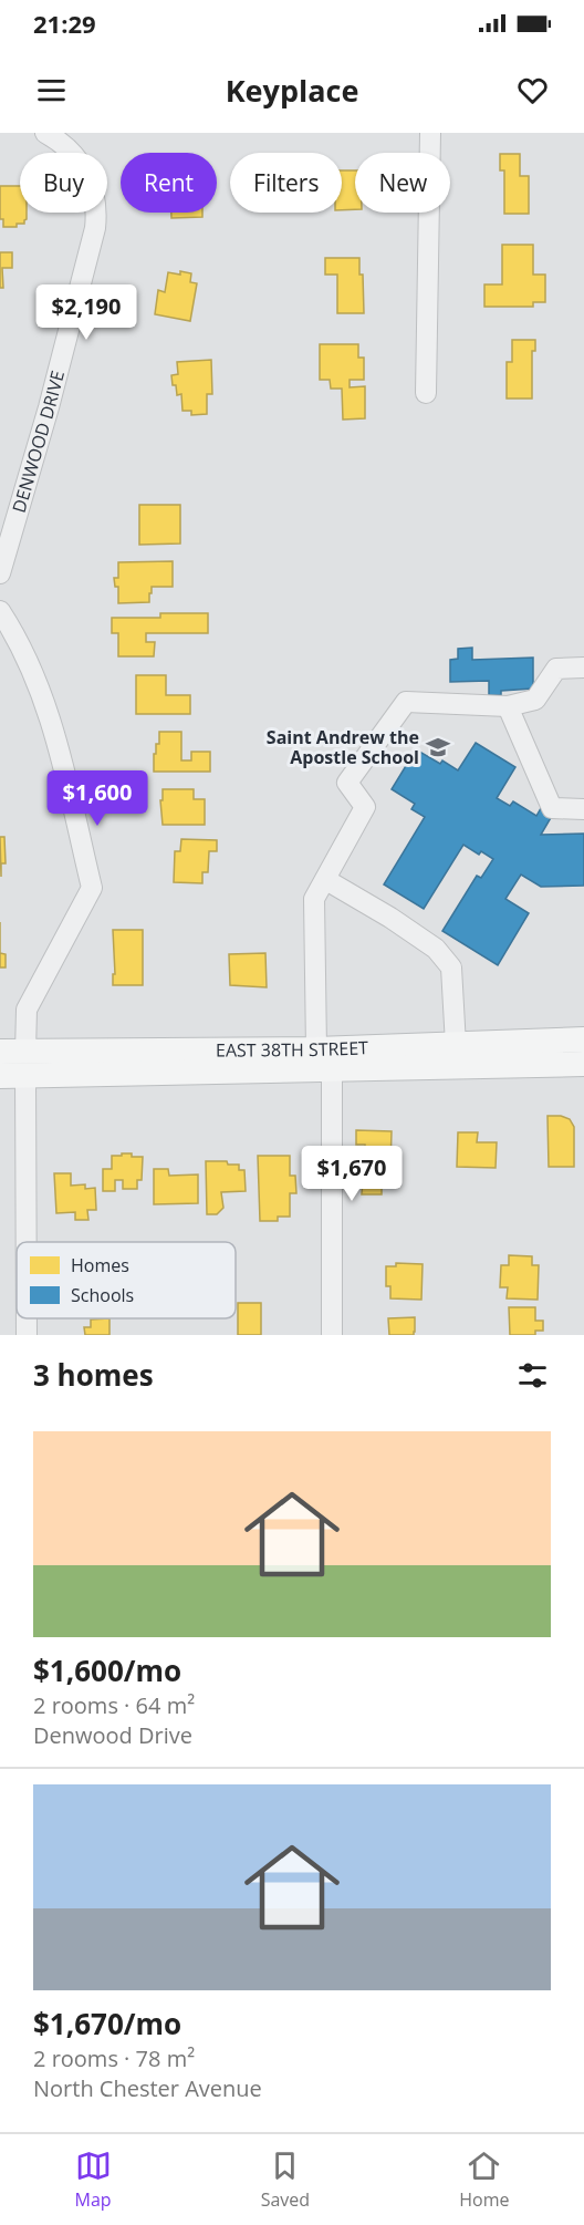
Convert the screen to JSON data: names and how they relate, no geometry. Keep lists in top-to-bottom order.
{
  "streets": {
    "main road": ["EAST 38TH STREET"],
    "street": ["DENWOOD DRIVE"]
  },
  "places": {
    "school or university": ["Saint Andrew the Apostle School"]
  },
  "legend": ["Homes", "Schools"],
  "page": {
    "status": "21:29",
    "header": "Keyplace",
    "chip": [
      "Buy",
      "Rent",
      "Filters",
      "New"
    ],
    "price": ["$2,190", "$1,600", "$1,670"],
    "heading": "3 homes",
    "list": [
      {
        "name": "$1,600/mo",
        "note": "2 rooms · 64 m² · Denwood Drive"
      },
      {
        "name": "$1,670/mo",
        "note": "2 rooms · 78 m² · North Chester Avenue"
      }
    ],
    "tabs": ["Map", "Saved", "Home"]
  }
}
